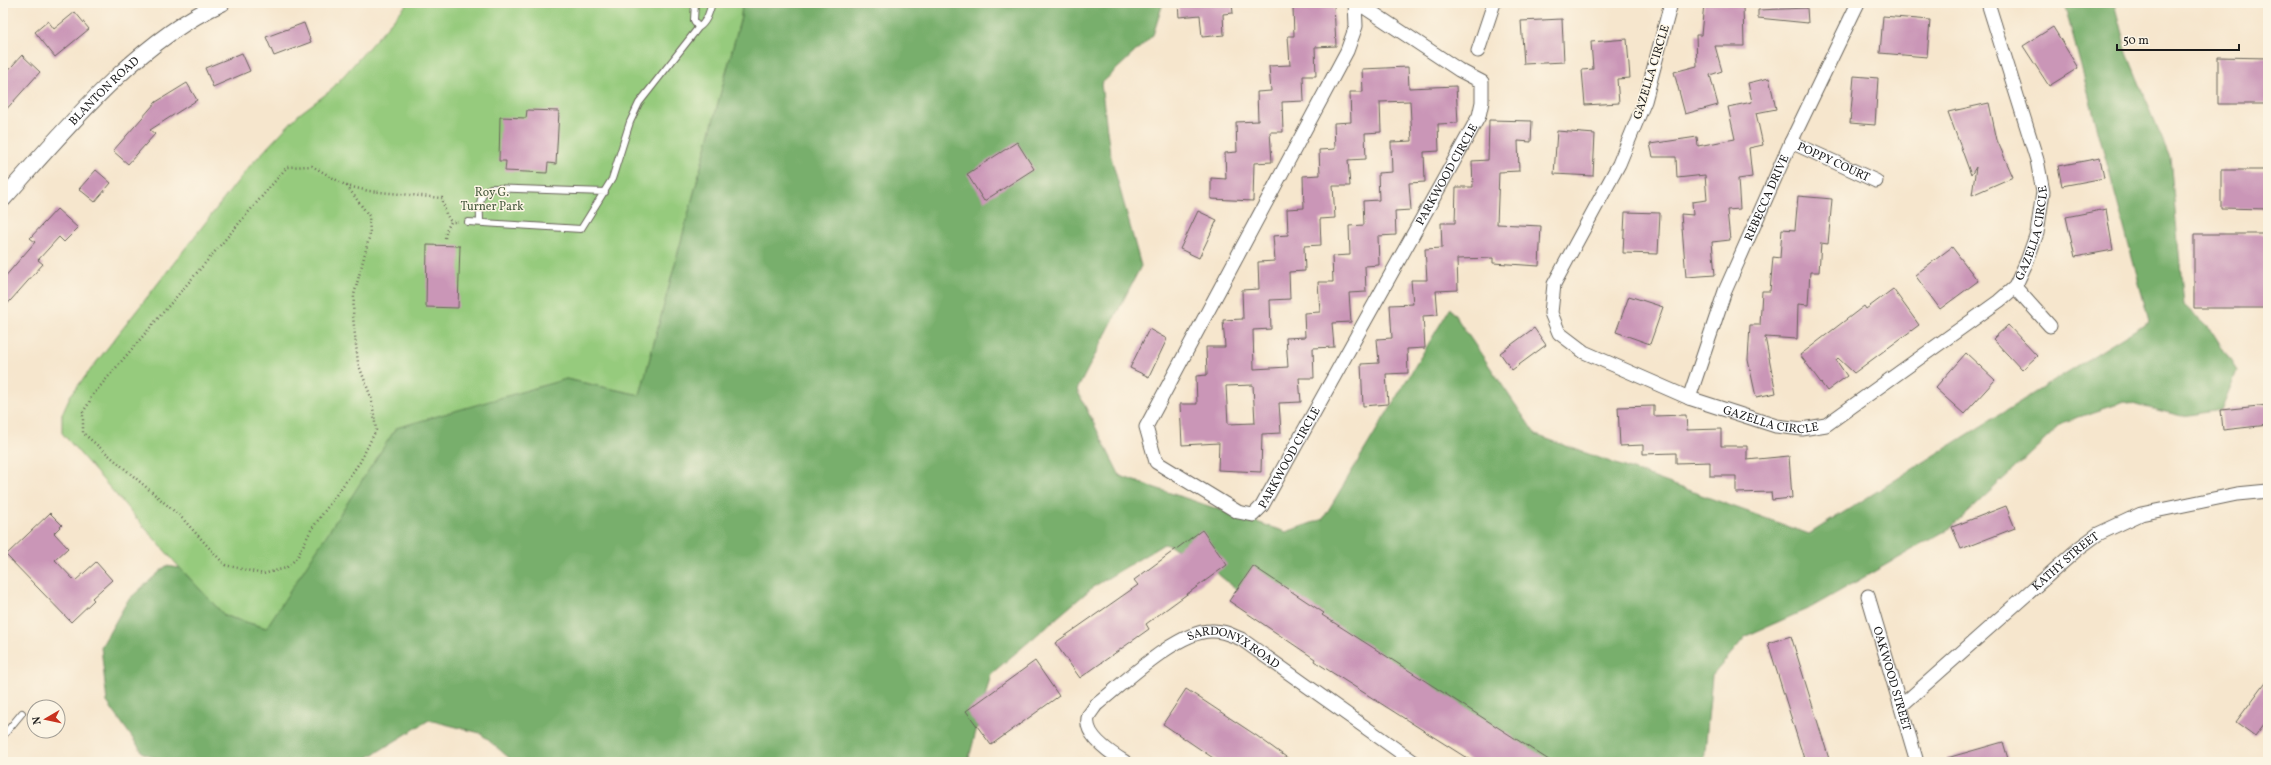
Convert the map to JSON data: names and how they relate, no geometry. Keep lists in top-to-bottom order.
{
  "streets": {
    "street": [
      "GAZELLA CIRCLE",
      "BLANTON ROAD",
      "POPPY COURT",
      "PARKWOOD CIRCLE",
      "REBECCA DRIVE",
      "KATHY STREET",
      "SARDONYX ROAD",
      "OAKWOOD STREET"
    ]
  },
  "crossings": [
    ["GAZELLA CIRCLE", "REBECCA DRIVE"],
    ["POPPY COURT", "REBECCA DRIVE"],
    ["KATHY STREET", "OAKWOOD STREET"]
  ],
  "parks": ["Roy G. Turner Park"],
  "scale_bar": "50 m",
  "north": "left"
}
